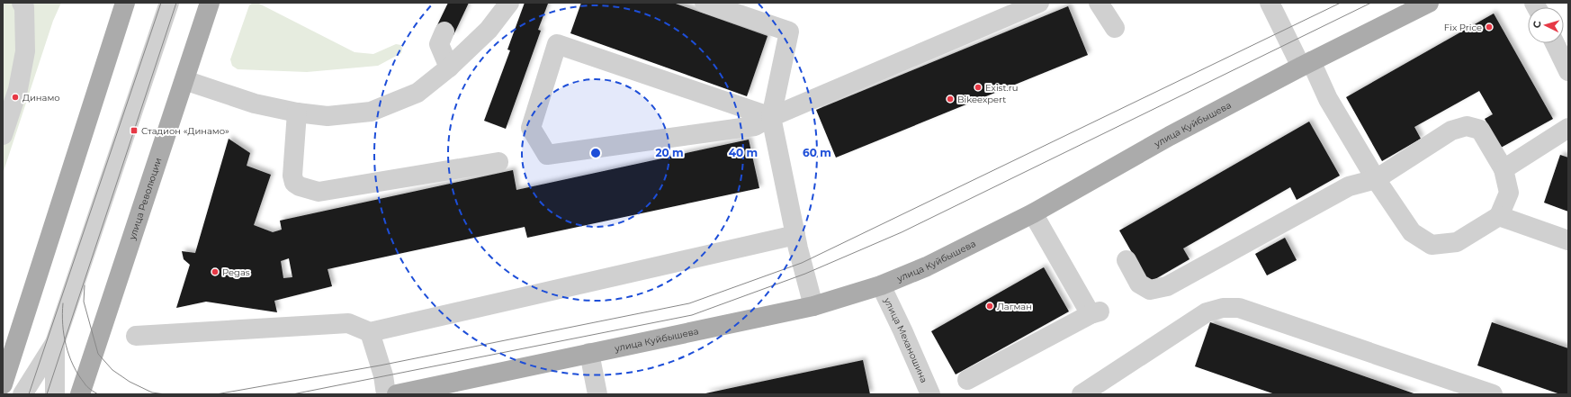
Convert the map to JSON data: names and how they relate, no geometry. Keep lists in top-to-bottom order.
{
  "streets": {
    "main road": ["улица Куйбышева", "улица Революции"],
    "street": ["улица Механошина"]
  },
  "crossings": [
    ["улица Куйбышева", "улица Механошина"]
  ],
  "places": {
    "other": [
      "Fix Price",
      "Exist.ru",
      "Динамо",
      "Bikeexpert",
      "Pegas",
      "Лагман"
    ],
    "transit": ["Стадион «Динамо»"]
  },
  "north": "left",
  "rings": ["20 m", "40 m", "60 m"]
}
